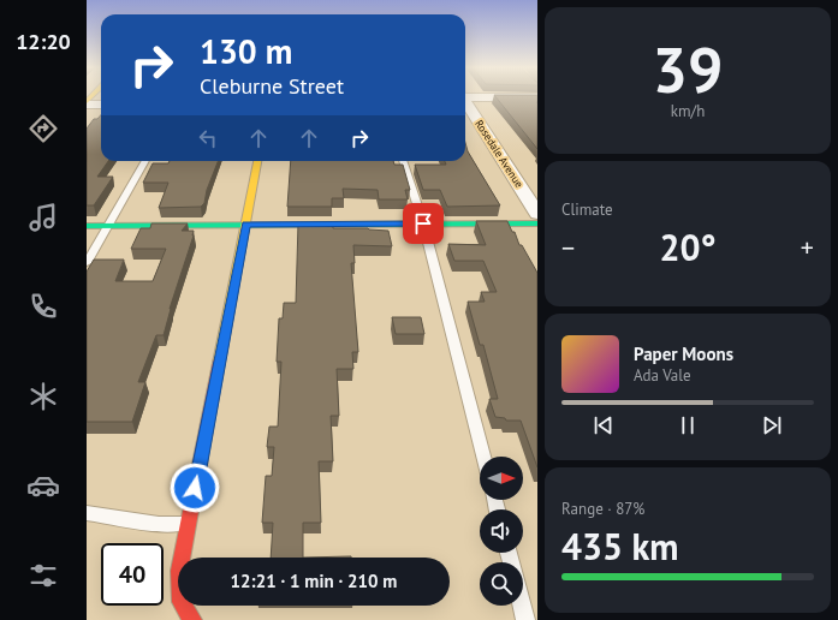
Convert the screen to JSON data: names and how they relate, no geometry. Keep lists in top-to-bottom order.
{
  "streets": {
    "street": ["Rosedale Avenue"]
  },
  "north": "right",
  "page": {
    "tabs": "12:20",
    "tile": [
      ["39", "km/h"],
      "Climate",
      ["Range · 87%", "435 km"]
    ],
    "turn": ["130 m", "Cleburne Street"],
    "heat": ["−", "20°", "+"],
    "song": ["Paper Moons", "Ada Vale"],
    "limit": "40",
    "trip": "12:21 · 1 min · 210 m"
  }
}
